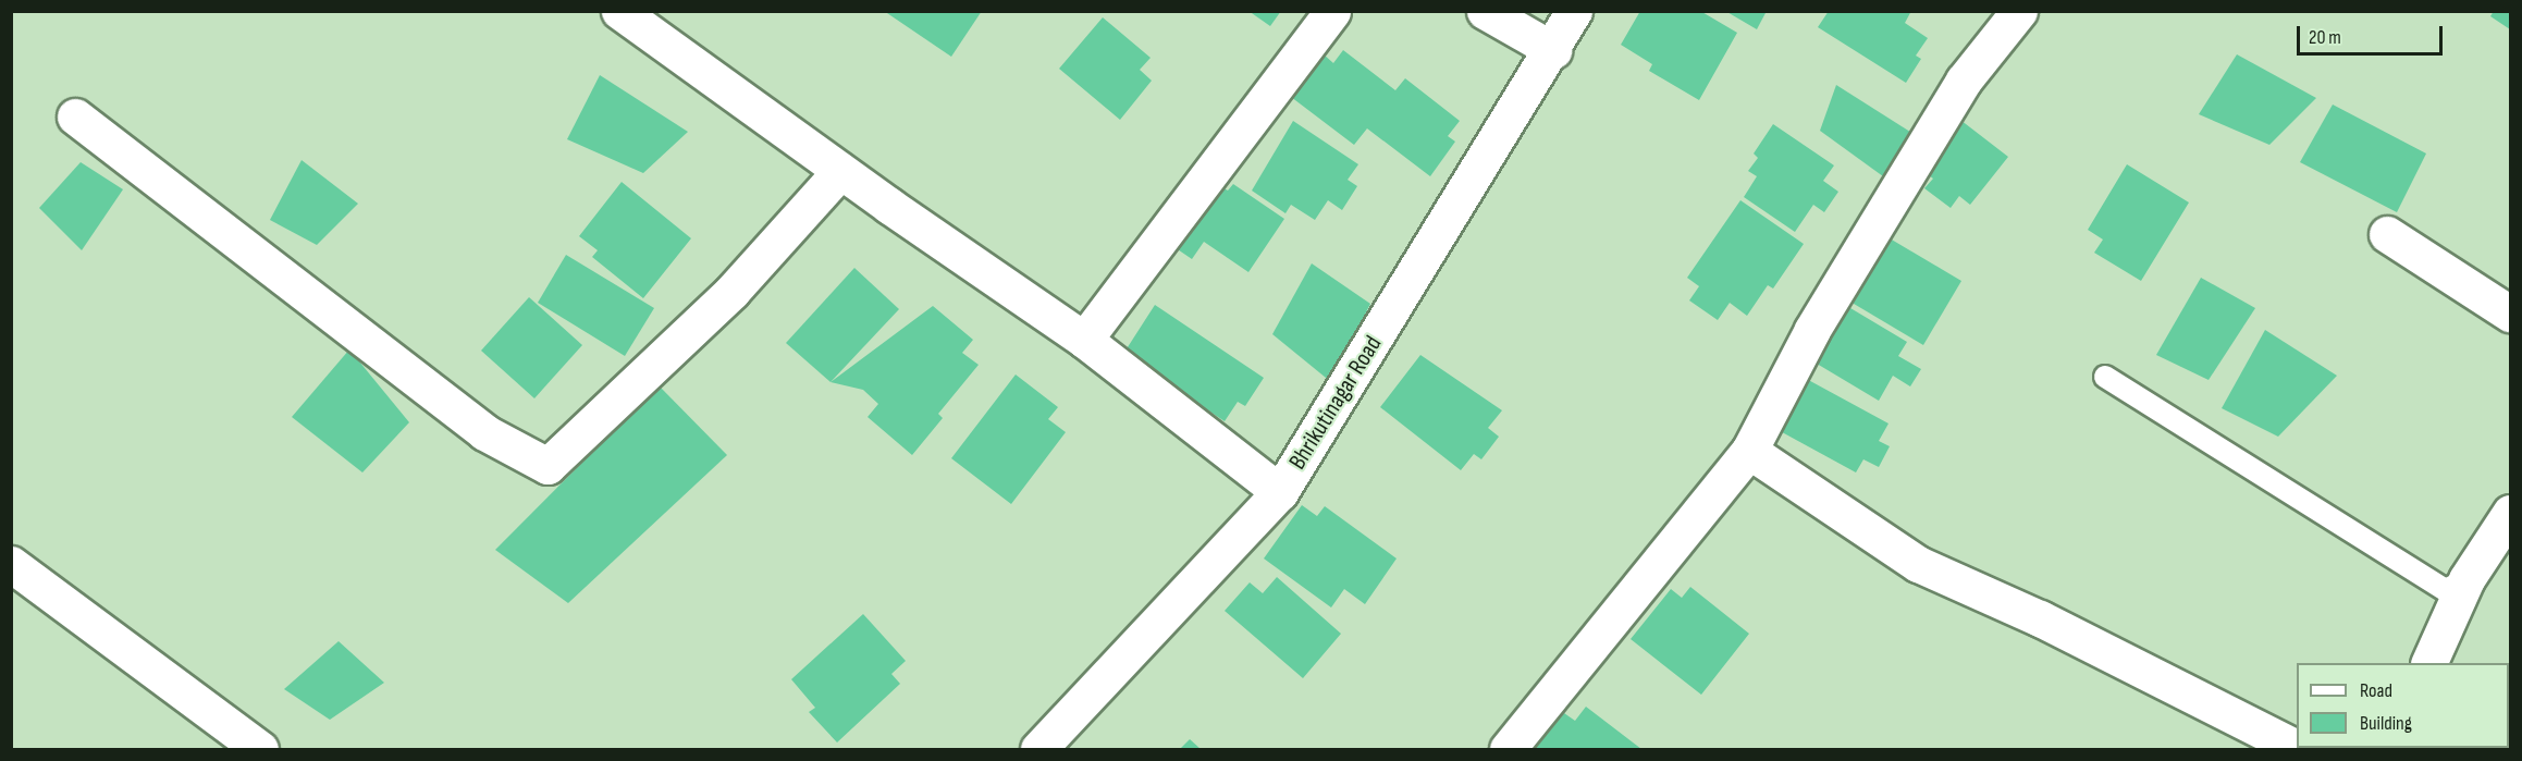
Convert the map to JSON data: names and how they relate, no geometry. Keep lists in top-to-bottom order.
{
  "streets": {
    "street": ["Bhrikutinagar Road"]
  },
  "legend": ["Road", "Building"],
  "scale_bar": "20 m"
}
